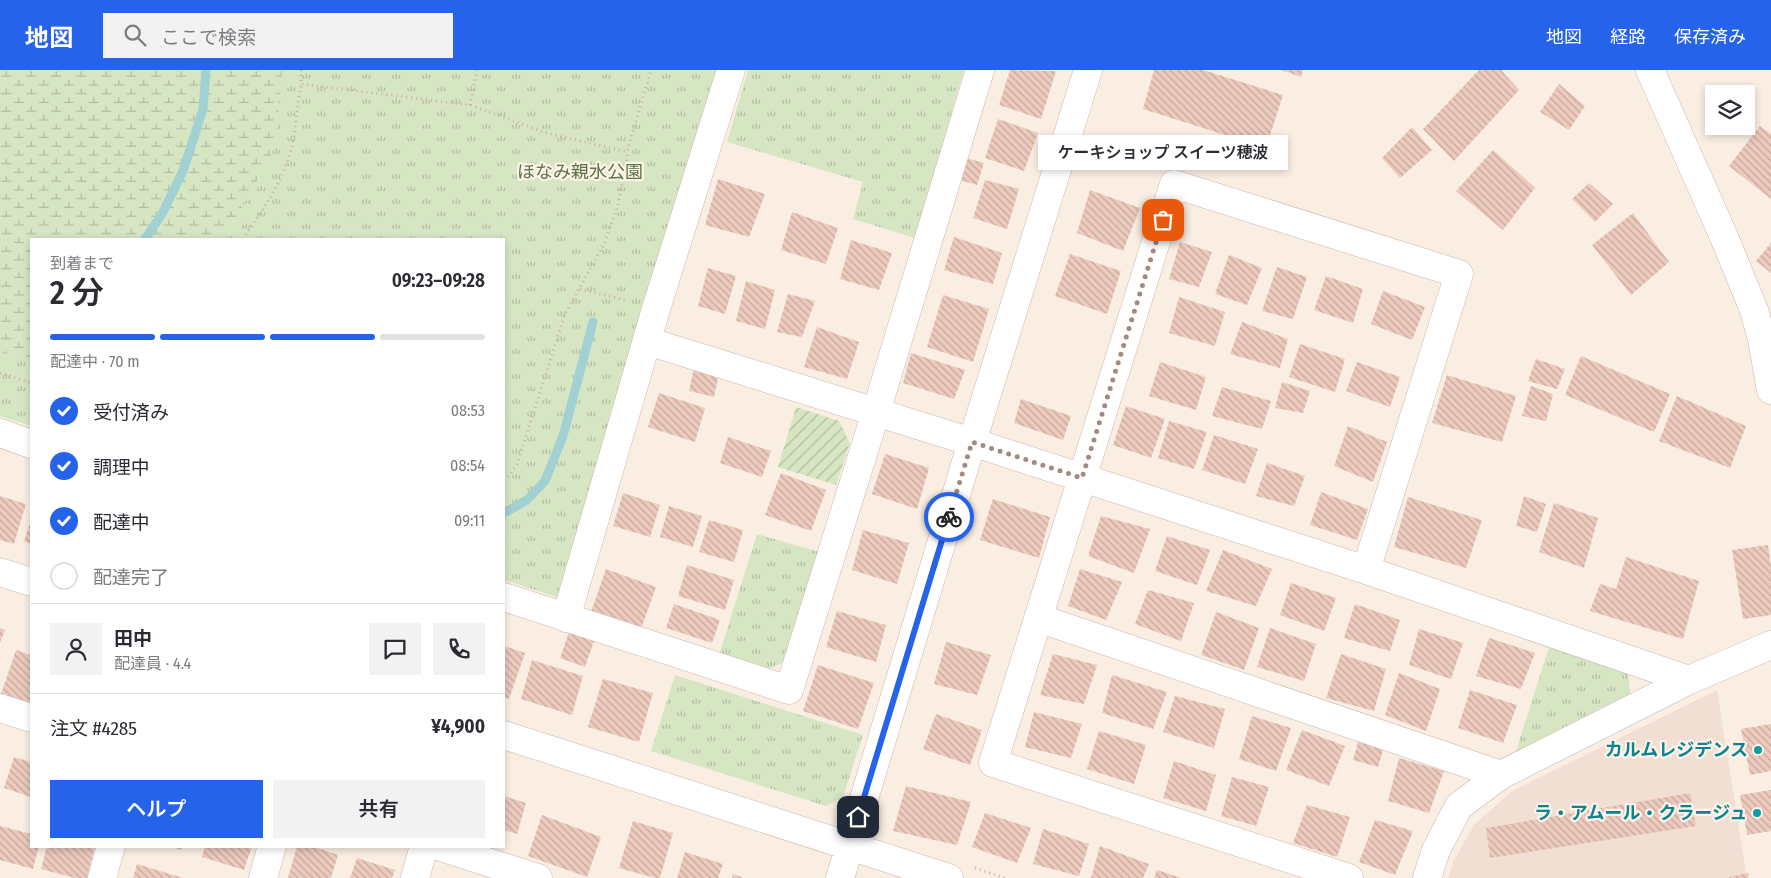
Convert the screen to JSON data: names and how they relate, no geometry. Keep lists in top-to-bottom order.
{
  "parks": ["ほなみ親水公園"],
  "places": ["ケーキショップ スイーツ穂波", "カルムレジデンス", "ラ・アムール・クラージュ"],
  "page": {
    "header": "地図",
    "search": "ここで検索",
    "nav": ["地図", "経路", "保存済み"],
    "bubble": "ケーキショップ スイーツ穂波",
    "heading": ["2 分", "到着まで", "09:23–09:28"],
    "panel": [
      "田中",
      "配達員 · 4.4",
      "注文 #4285",
      "¥4,900"
    ],
    "bar": "配達中 · 70 m",
    "list": [
      ["受付済み", "08:53"],
      ["調理中", "08:54"],
      ["配達中", "09:11"],
      "配達完了"
    ],
    "buttons": ["ヘルプ", "共有"]
  }
}
